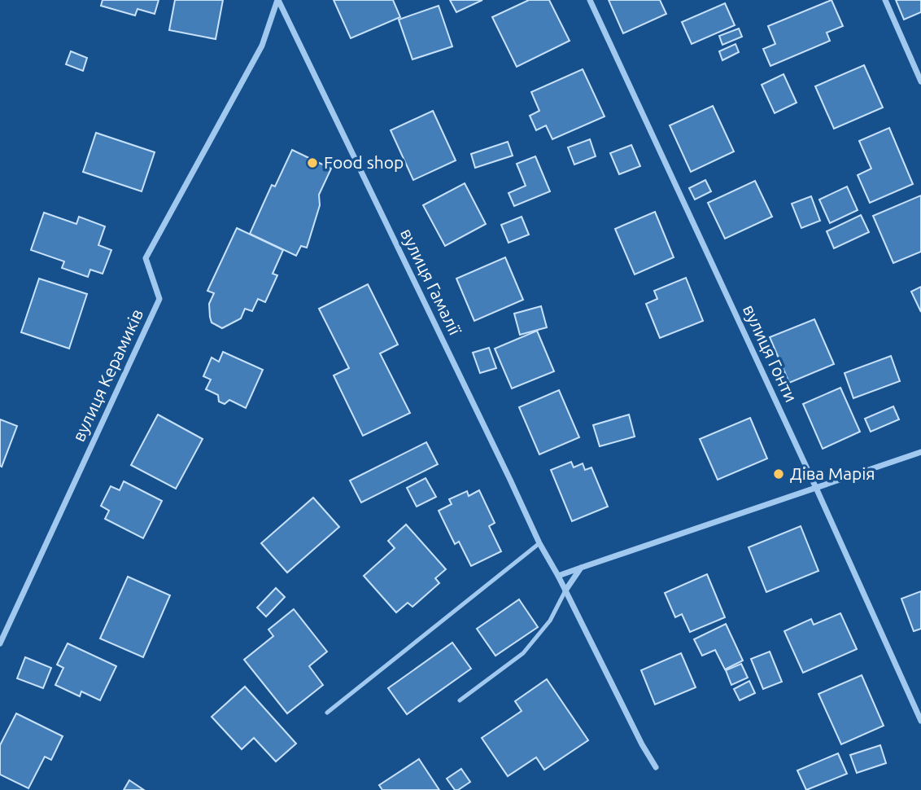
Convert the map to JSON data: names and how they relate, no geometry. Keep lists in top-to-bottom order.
{
  "streets": {
    "street": ["вулиця Гамалії", "вулиця Гонти", "вулиця Керамиків"]
  },
  "crossings": [
    ["вулиця Гамалії", "вулиця Керамиків"]
  ],
  "places": ["Food shop", "Діва Марія"]
}
